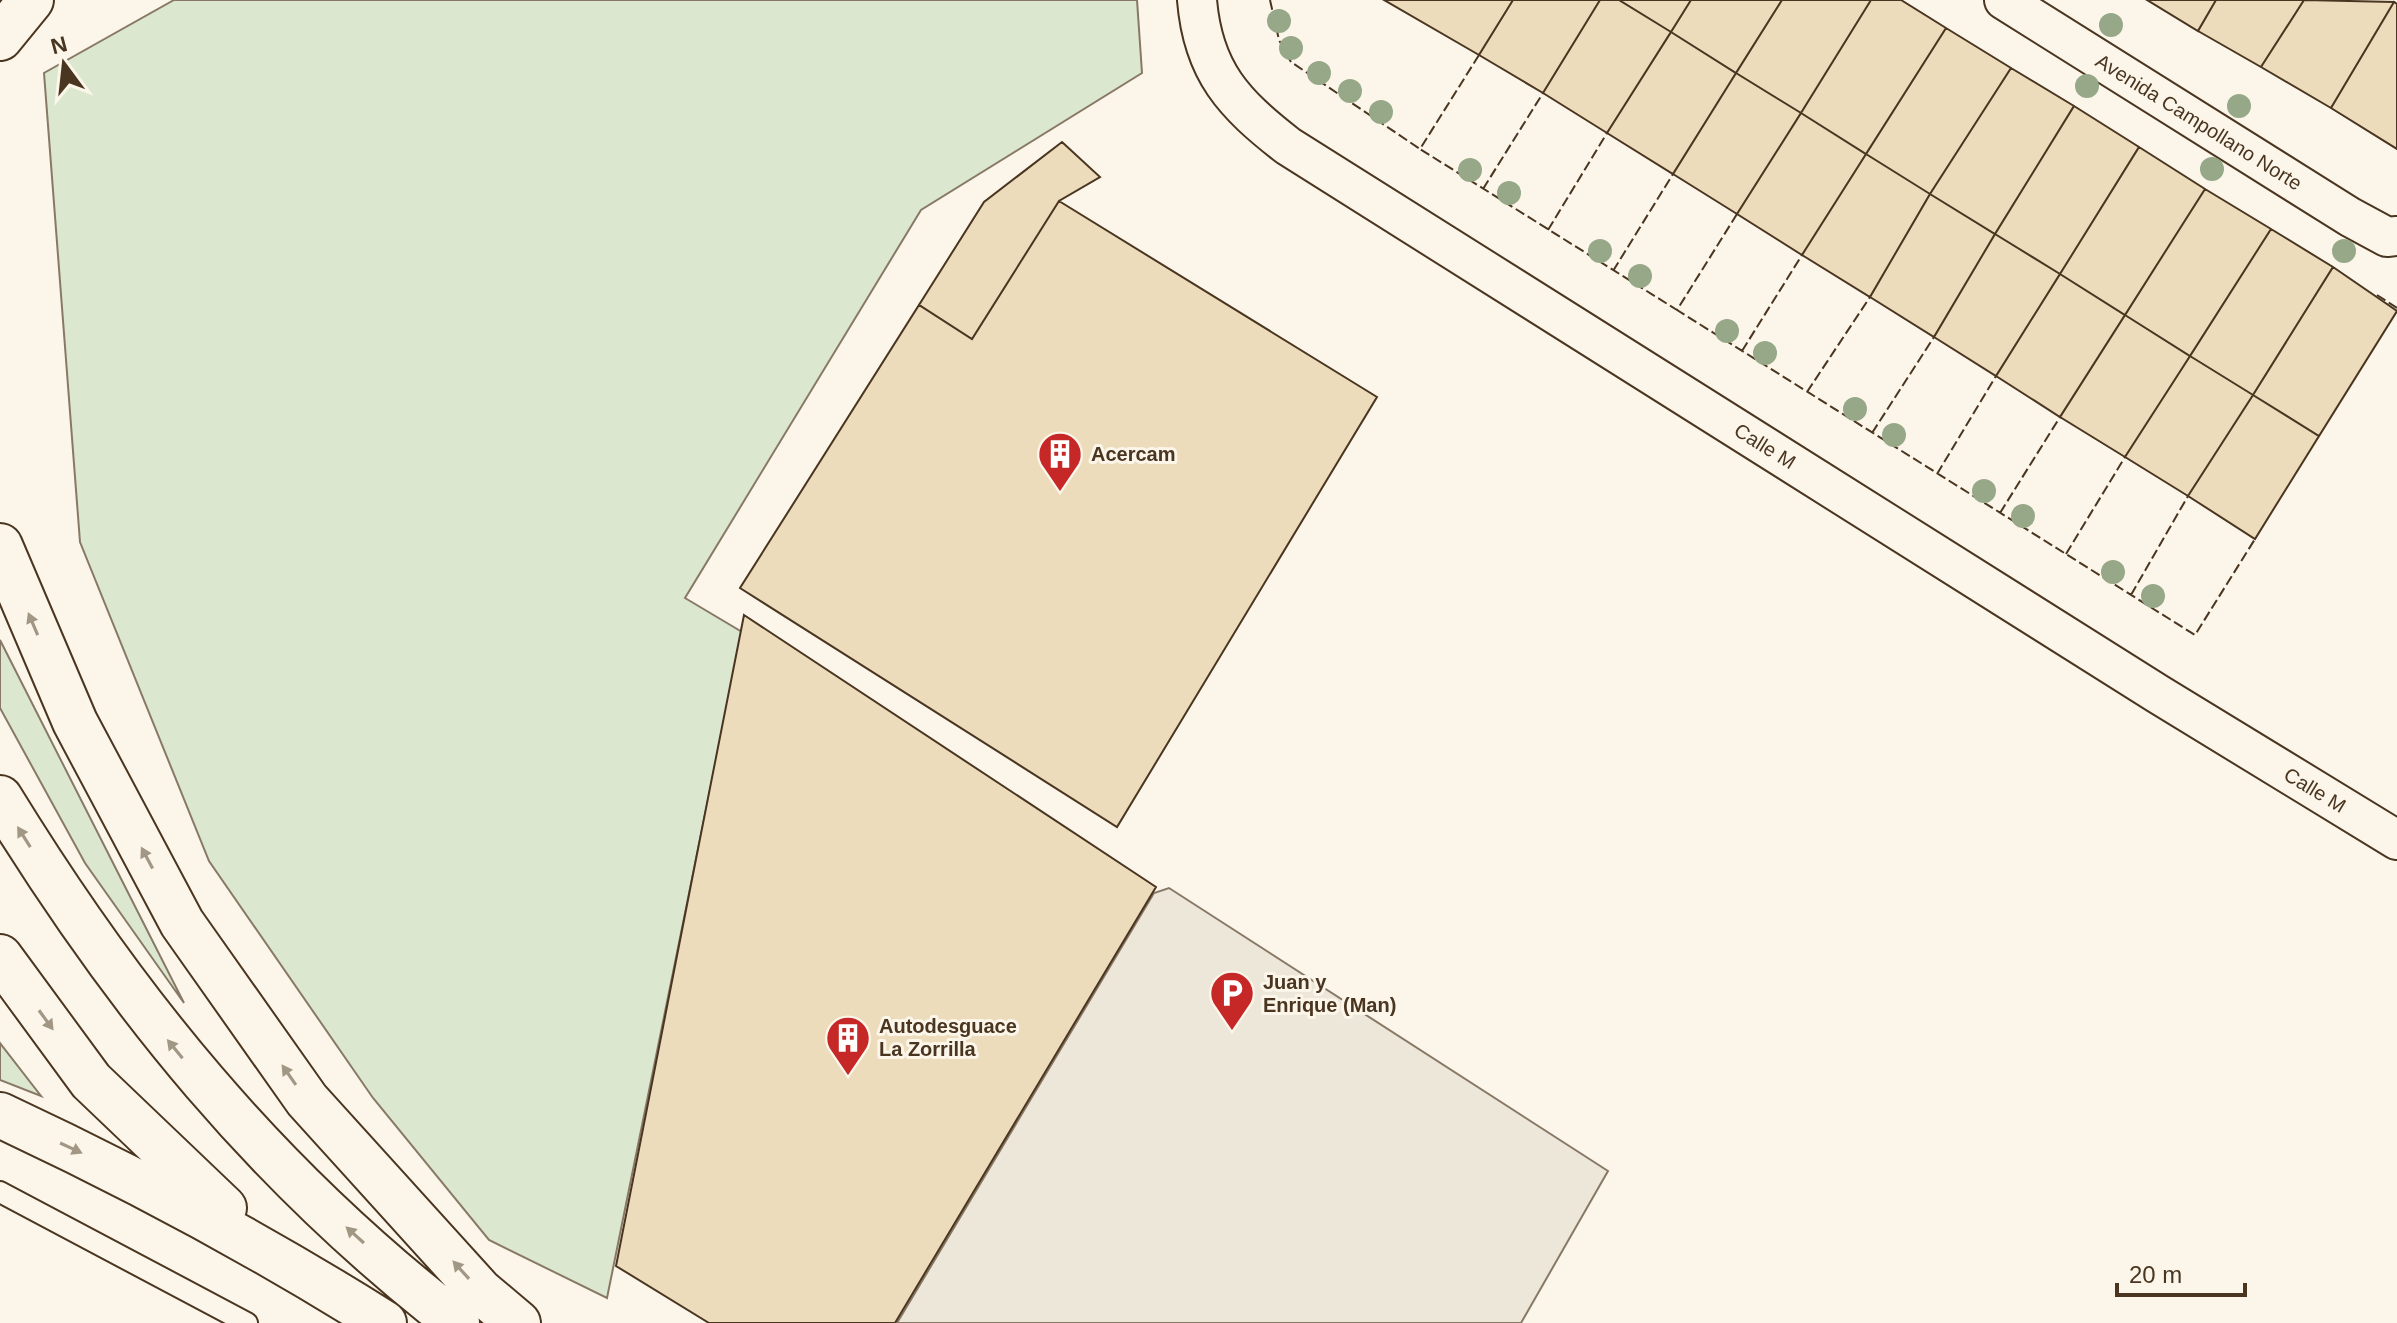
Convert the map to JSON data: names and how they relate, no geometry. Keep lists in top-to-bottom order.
{
  "streets": {
    "street": ["Avenida Campollano Norte", "Calle M"]
  },
  "places": {
    "building": ["Acercam", "Autodesguace La Zorrilla"],
    "parking": ["Juan y Enrique (Man)"]
  },
  "scale_bar": "20 m",
  "north": "top"
}
